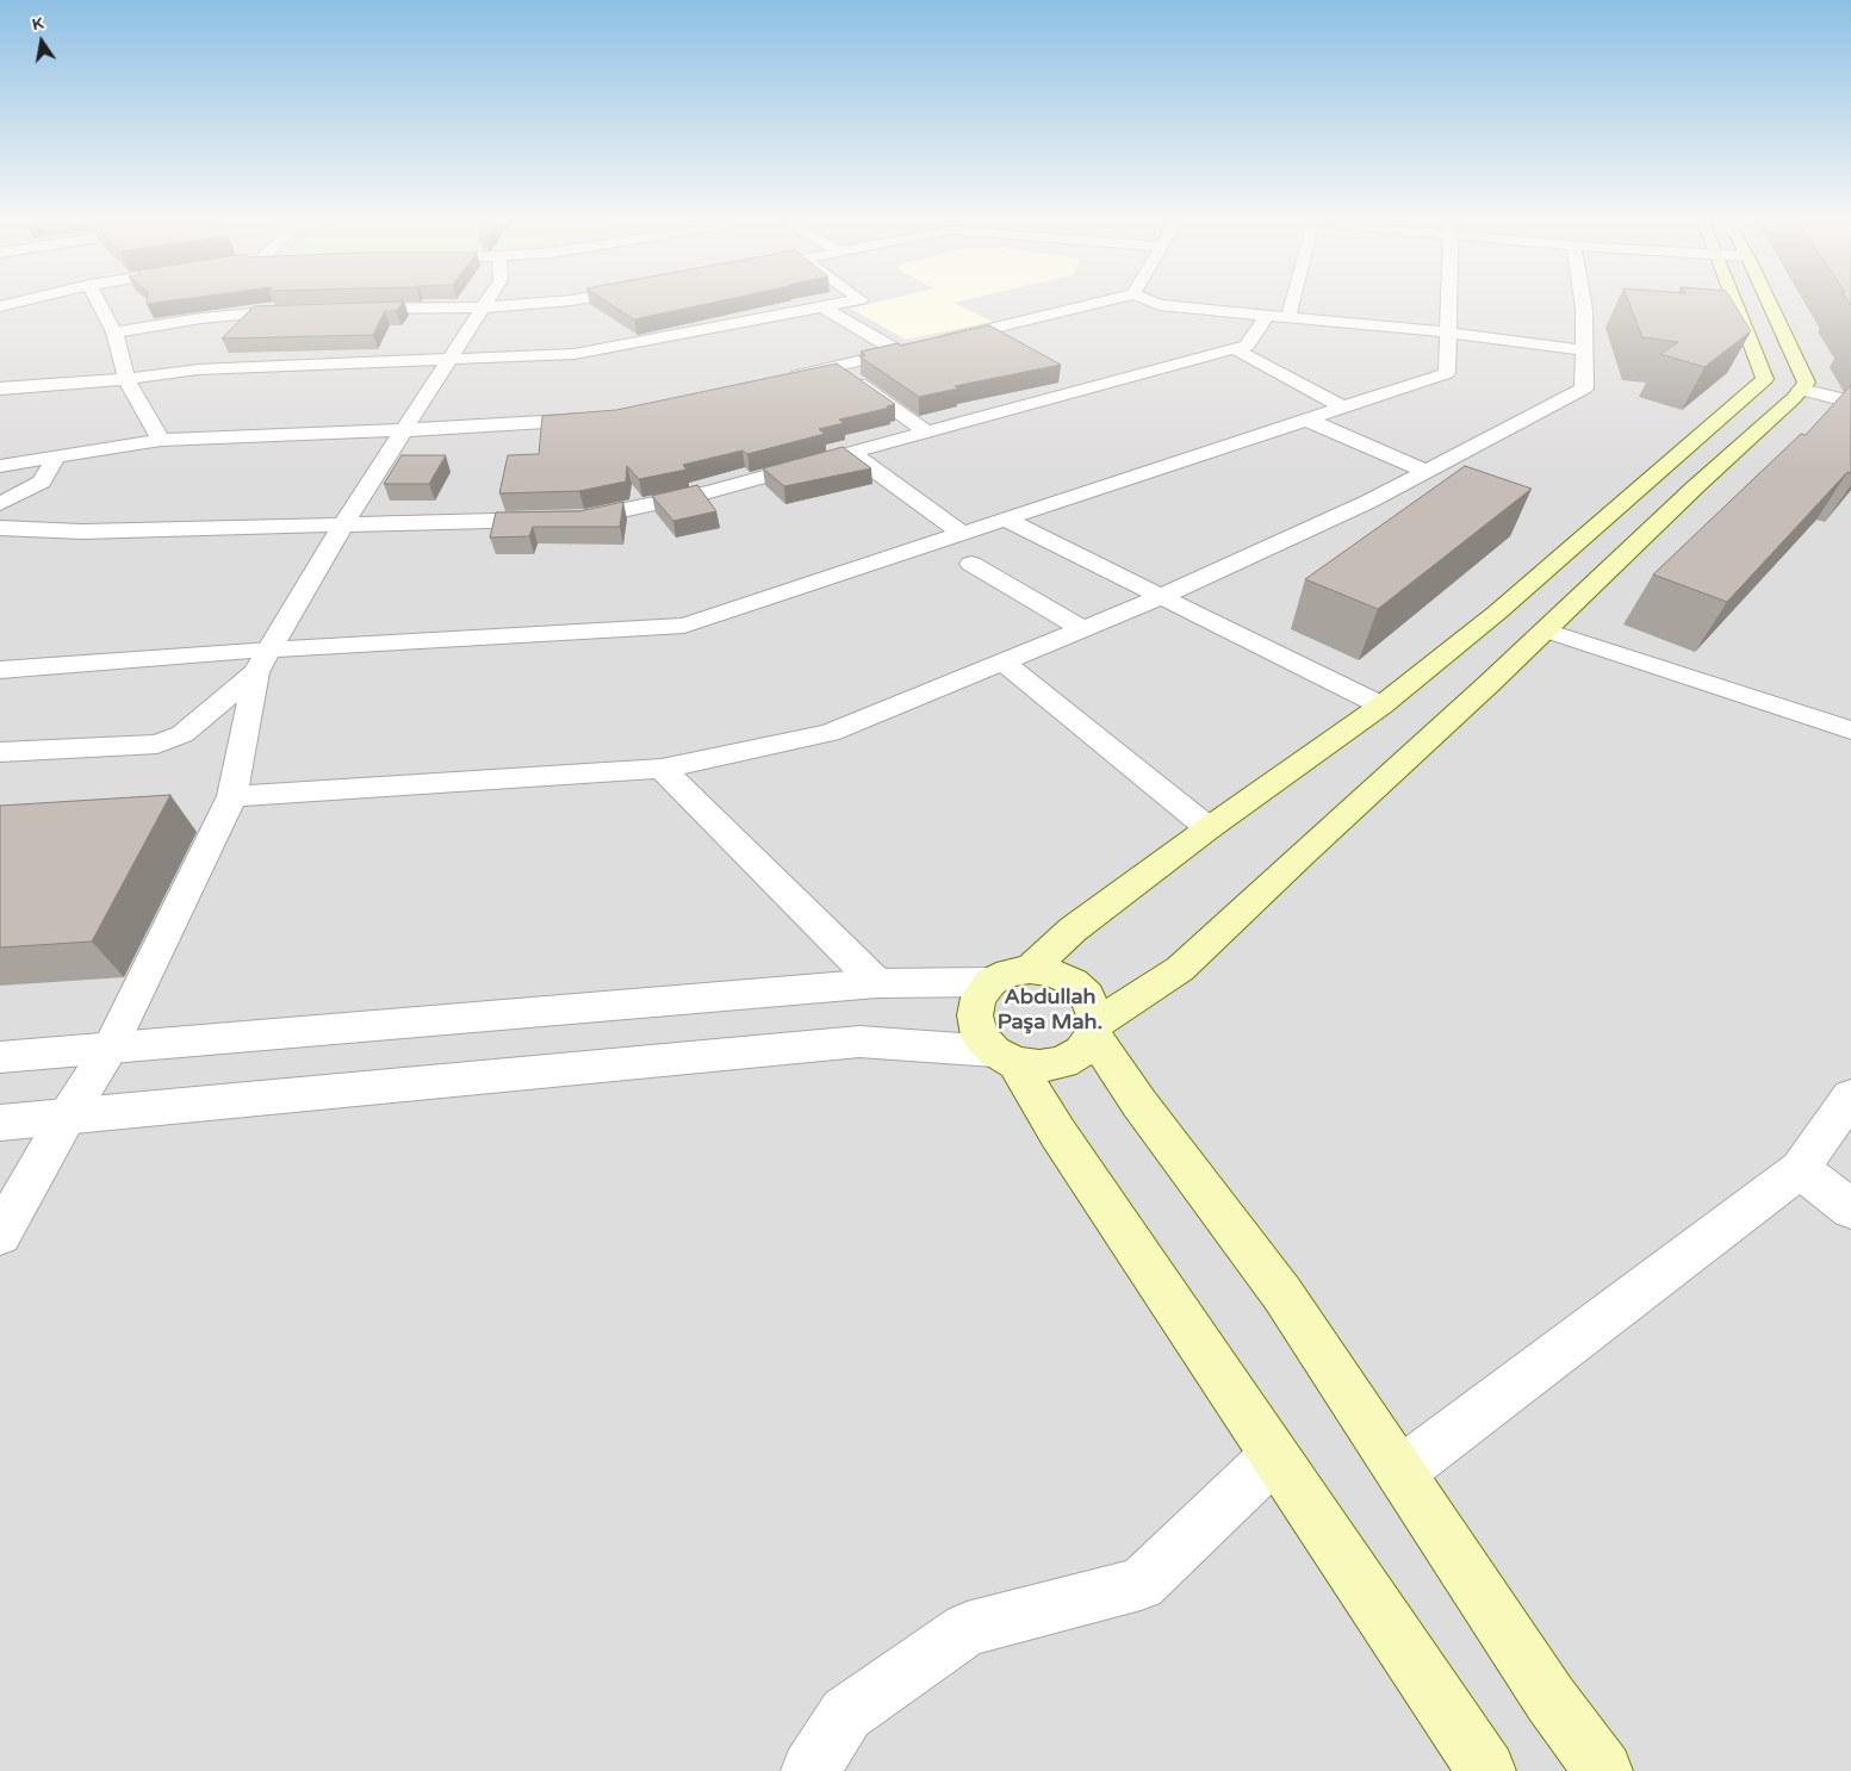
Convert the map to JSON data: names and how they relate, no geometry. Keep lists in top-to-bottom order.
{
  "districts": ["Abdullah Paşa Mah."],
  "north": "top"
}
